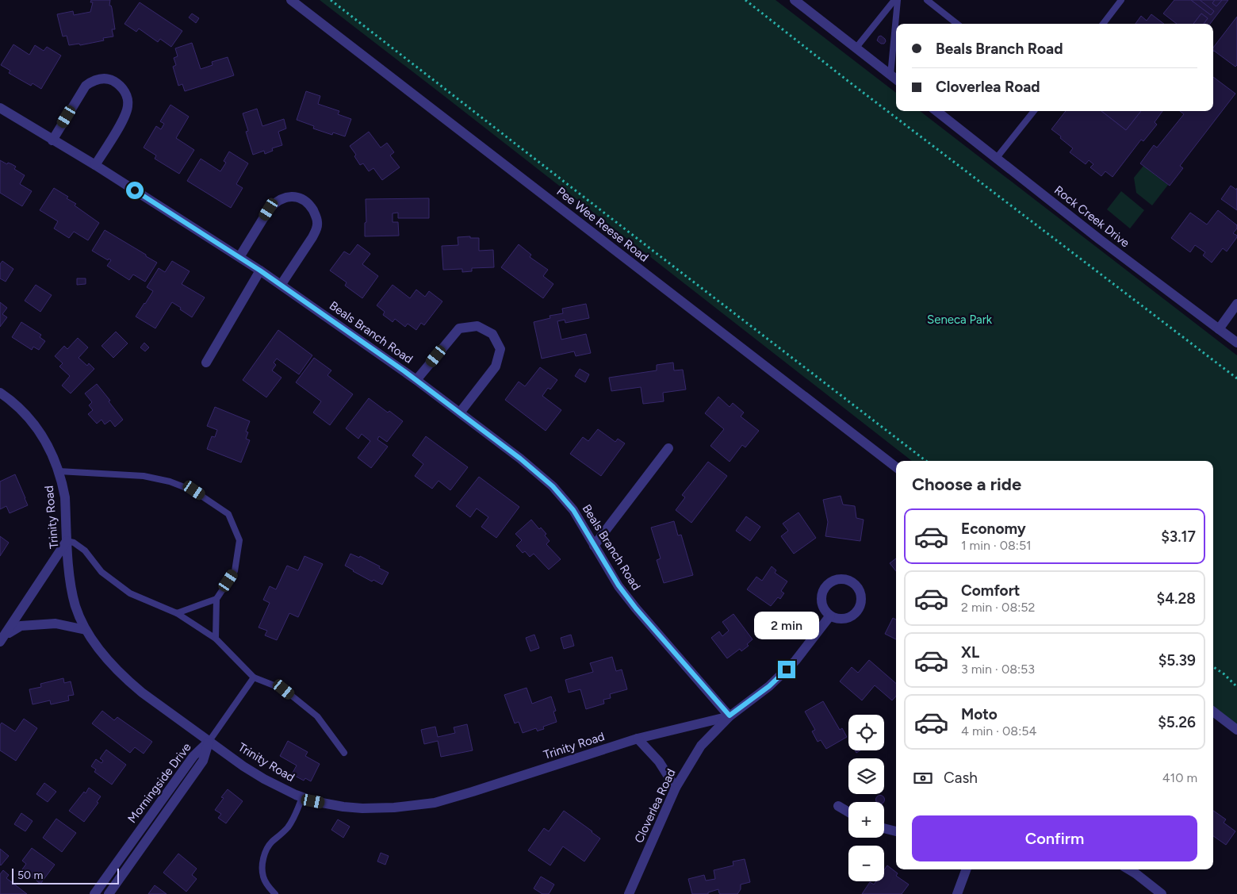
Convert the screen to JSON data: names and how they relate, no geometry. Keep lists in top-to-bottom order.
{
  "streets": {
    "street": [
      "Rock Creek Drive",
      "Pee Wee Reese Road",
      "Beals Branch Road",
      "Trinity Road",
      "Morningside Drive",
      "Cloverlea Road"
    ]
  },
  "crossings": [
    ["Beals Branch Road", "Trinity Road"],
    ["Beals Branch Road", "Cloverlea Road"],
    ["Trinity Road", "Morningside Drive"],
    ["Trinity Road", "Cloverlea Road"]
  ],
  "parks": ["Seneca Park"],
  "scale_bar": "50 m",
  "page": {
    "banner": ["Beals Branch Road", "Cloverlea Road"],
    "heading": "Choose a ride",
    "list": [
      {
        "name": "Economy",
        "note": "1 min · 08:51",
        "value": "$3.17"
      },
      {
        "name": "Comfort",
        "note": "2 min · 08:52",
        "value": "$4.28"
      },
      {
        "name": "XL",
        "note": "3 min · 08:53",
        "value": "$5.39"
      },
      {
        "name": "Moto",
        "note": "4 min · 08:54",
        "value": "$5.26"
      }
    ],
    "bubble": "2 min",
    "map_buttons": ["+", "−"],
    "pay": ["Cash", "410 m"],
    "buttons": "Confirm",
    "scale": "50 m"
  }
}
